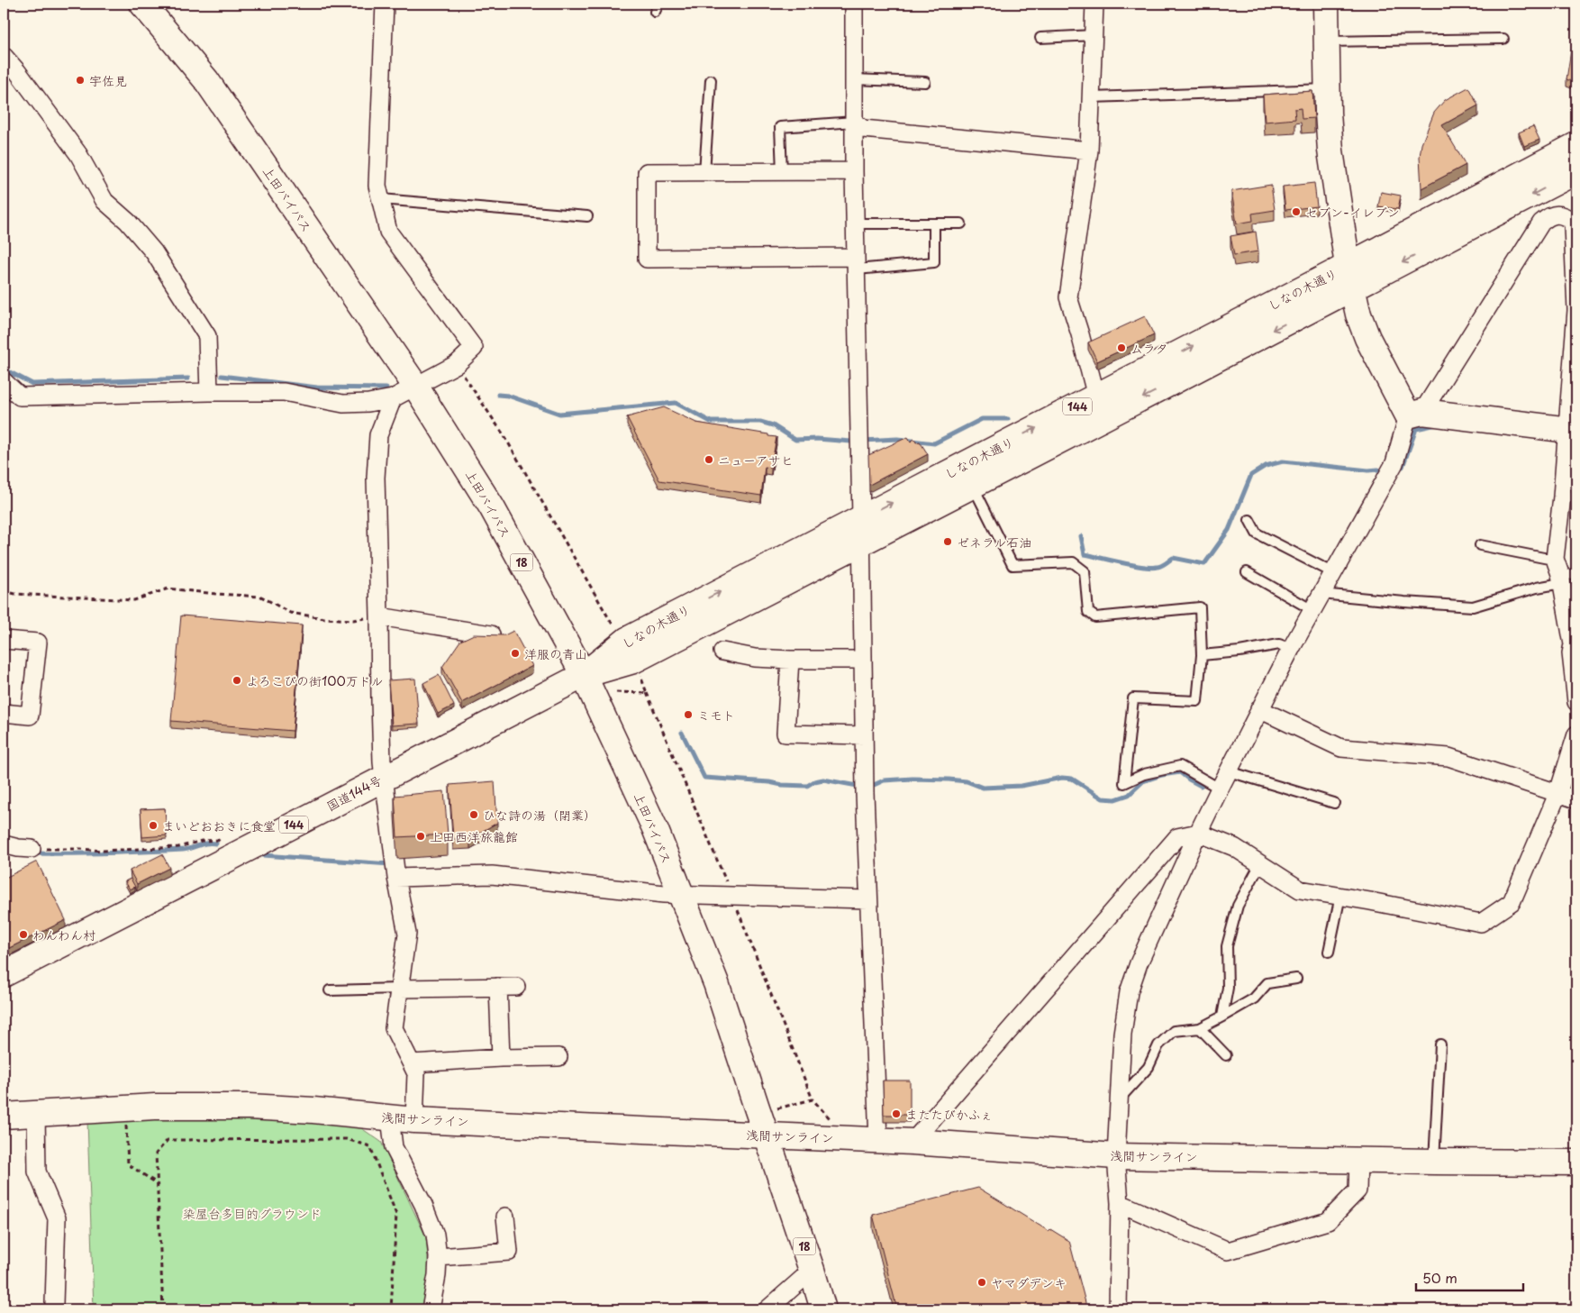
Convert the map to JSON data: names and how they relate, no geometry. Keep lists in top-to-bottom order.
{
  "streets": {
    "main road": [
      "上田バイパス",
      "しなの木通り",
      "144",
      "18",
      "国道144号",
      "浅間サンライン"
    ]
  },
  "crossings": [
    ["上田バイパス", "しなの木通り"],
    ["上田バイパス", "国道144号"],
    ["上田バイパス", "浅間サンライン"],
    ["しなの木通り", "国道144号"]
  ],
  "parks": ["染屋台多目的グラウンド"],
  "places": [
    "宇佐見",
    "セブン-イレブン",
    "ムラタ",
    "ニューアサヒ",
    "ゼネラル石油",
    "洋服の青山",
    "よろこびの街100万ドル",
    "ミモト",
    "ひな詩の湯（閉業）",
    "まいどおおきに食堂",
    "上田西洋旅籠館",
    "わんわん村",
    "またたびかふぇ",
    "ヤマダデンキ"
  ],
  "scale_bar": "50 m"
}
